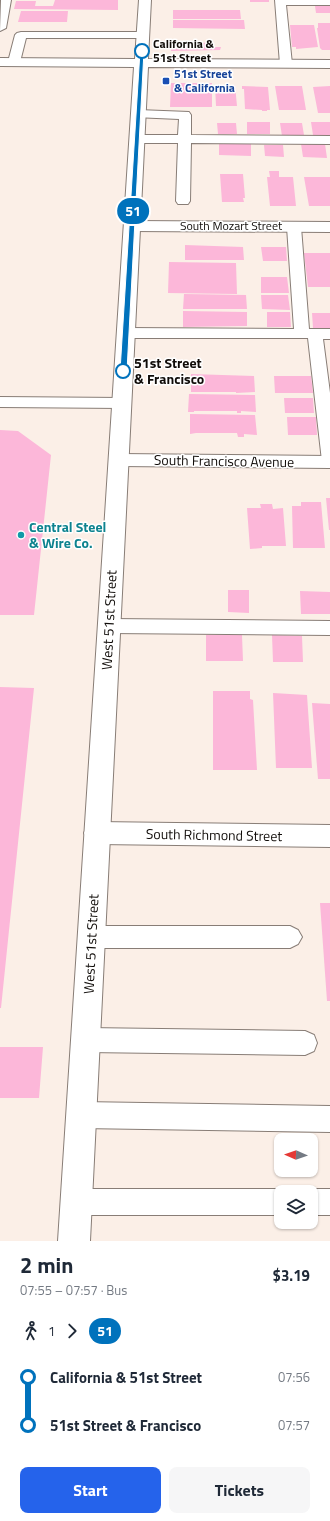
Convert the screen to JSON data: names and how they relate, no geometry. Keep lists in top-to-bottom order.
{
  "streets": {
    "street": [
      "South Mozart Street",
      "South Francisco Avenue",
      "West 51st Street",
      "South Richmond Street"
    ]
  },
  "crossings": [
    ["South Mozart Street", "West 51st Street"],
    ["South Francisco Avenue", "West 51st Street"],
    ["West 51st Street", "South Richmond Street"]
  ],
  "places": {
    "other": ["California & 51st Street", "51st Street & Francisco", "Central Steel & Wire Co."],
    "transit": ["51st Street & California"]
  },
  "lines": ["bus line 51"],
  "north": "left",
  "page": {
    "on_map": "51",
    "heading": ["2 min", "07:55 – 07:57 · Bus", "$3.19"],
    "legs": ["1", "51"],
    "list": [
      {
        "name": "California & 51st Street",
        "value": "07:56"
      },
      {
        "name": "51st Street & Francisco",
        "value": "07:57"
      }
    ],
    "buttons": ["Start", "Tickets"]
  }
}
